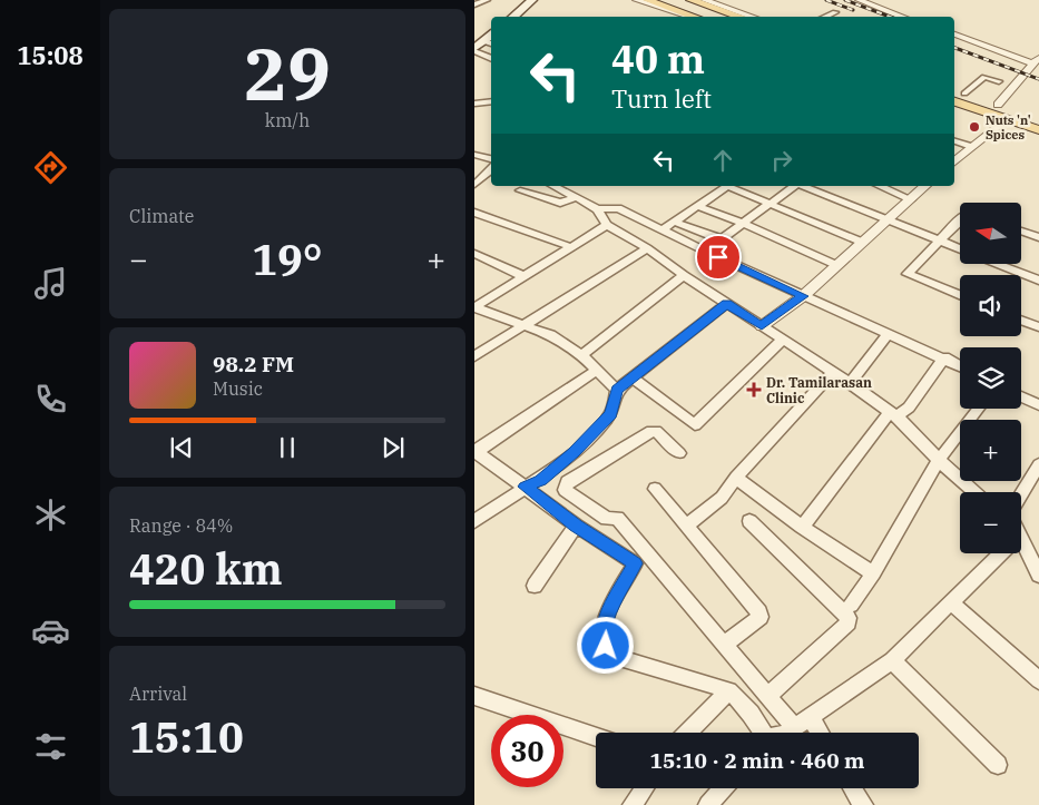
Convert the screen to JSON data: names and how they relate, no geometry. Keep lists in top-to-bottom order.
{
  "places": {
    "other": ["Nuts 'n' Spices"],
    "health": ["Dr. Tamilarasan Clinic"]
  },
  "north": "left",
  "page": {
    "tabs": "15:08",
    "tile": [
      ["29", "km/h"],
      "Climate",
      ["Range · 84%", "420 km"],
      ["Arrival", "15:10"]
    ],
    "turn": ["40 m", "Turn left"],
    "map_buttons": ["+", "−"],
    "heat": ["−", "19°", "+"],
    "song": ["98.2 FM", "Music"],
    "limit": "30",
    "trip": "15:10 · 2 min · 460 m"
  }
}
